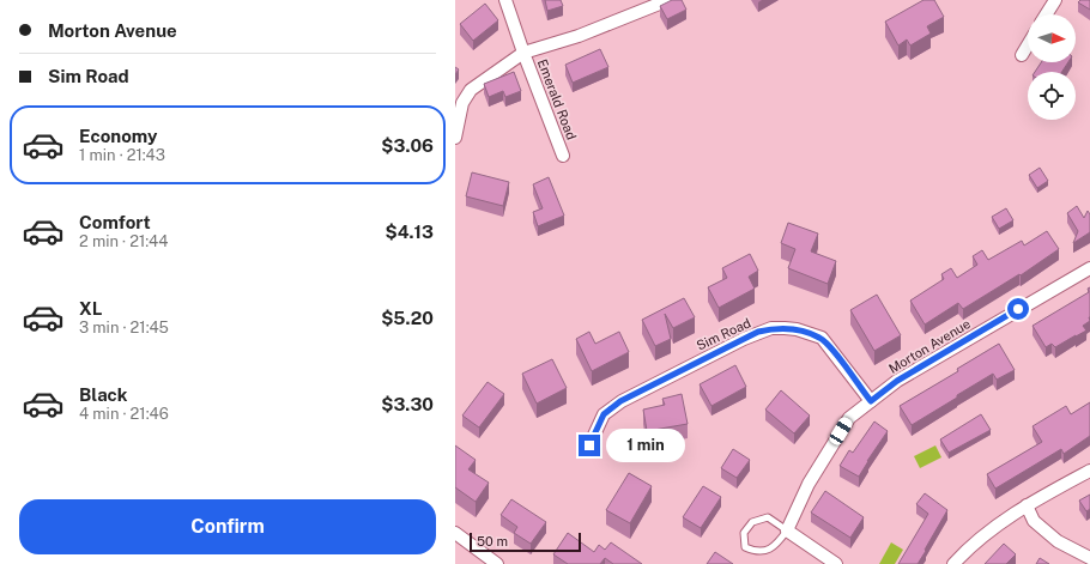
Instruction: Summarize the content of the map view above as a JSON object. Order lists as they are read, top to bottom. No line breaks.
{"streets":{"street":["Emerald Road","Sim Road","Morton Avenue"]},"crossings":[["Sim Road","Morton Avenue"]],"scale_bar":"50 m","north":"right","page":{"banner":["Morton Avenue","Sim Road"],"list":[{"name":"Economy","note":"1 min · 21:43","value":"$3.06"},{"name":"Comfort","note":"2 min · 21:44","value":"$4.13"},{"name":"XL","note":"3 min · 21:45","value":"$5.20"},{"name":"Black","note":"4 min · 21:46","value":"$3.30"}],"bubble":"1 min","buttons":"Confirm","scale":"50 m"}}
